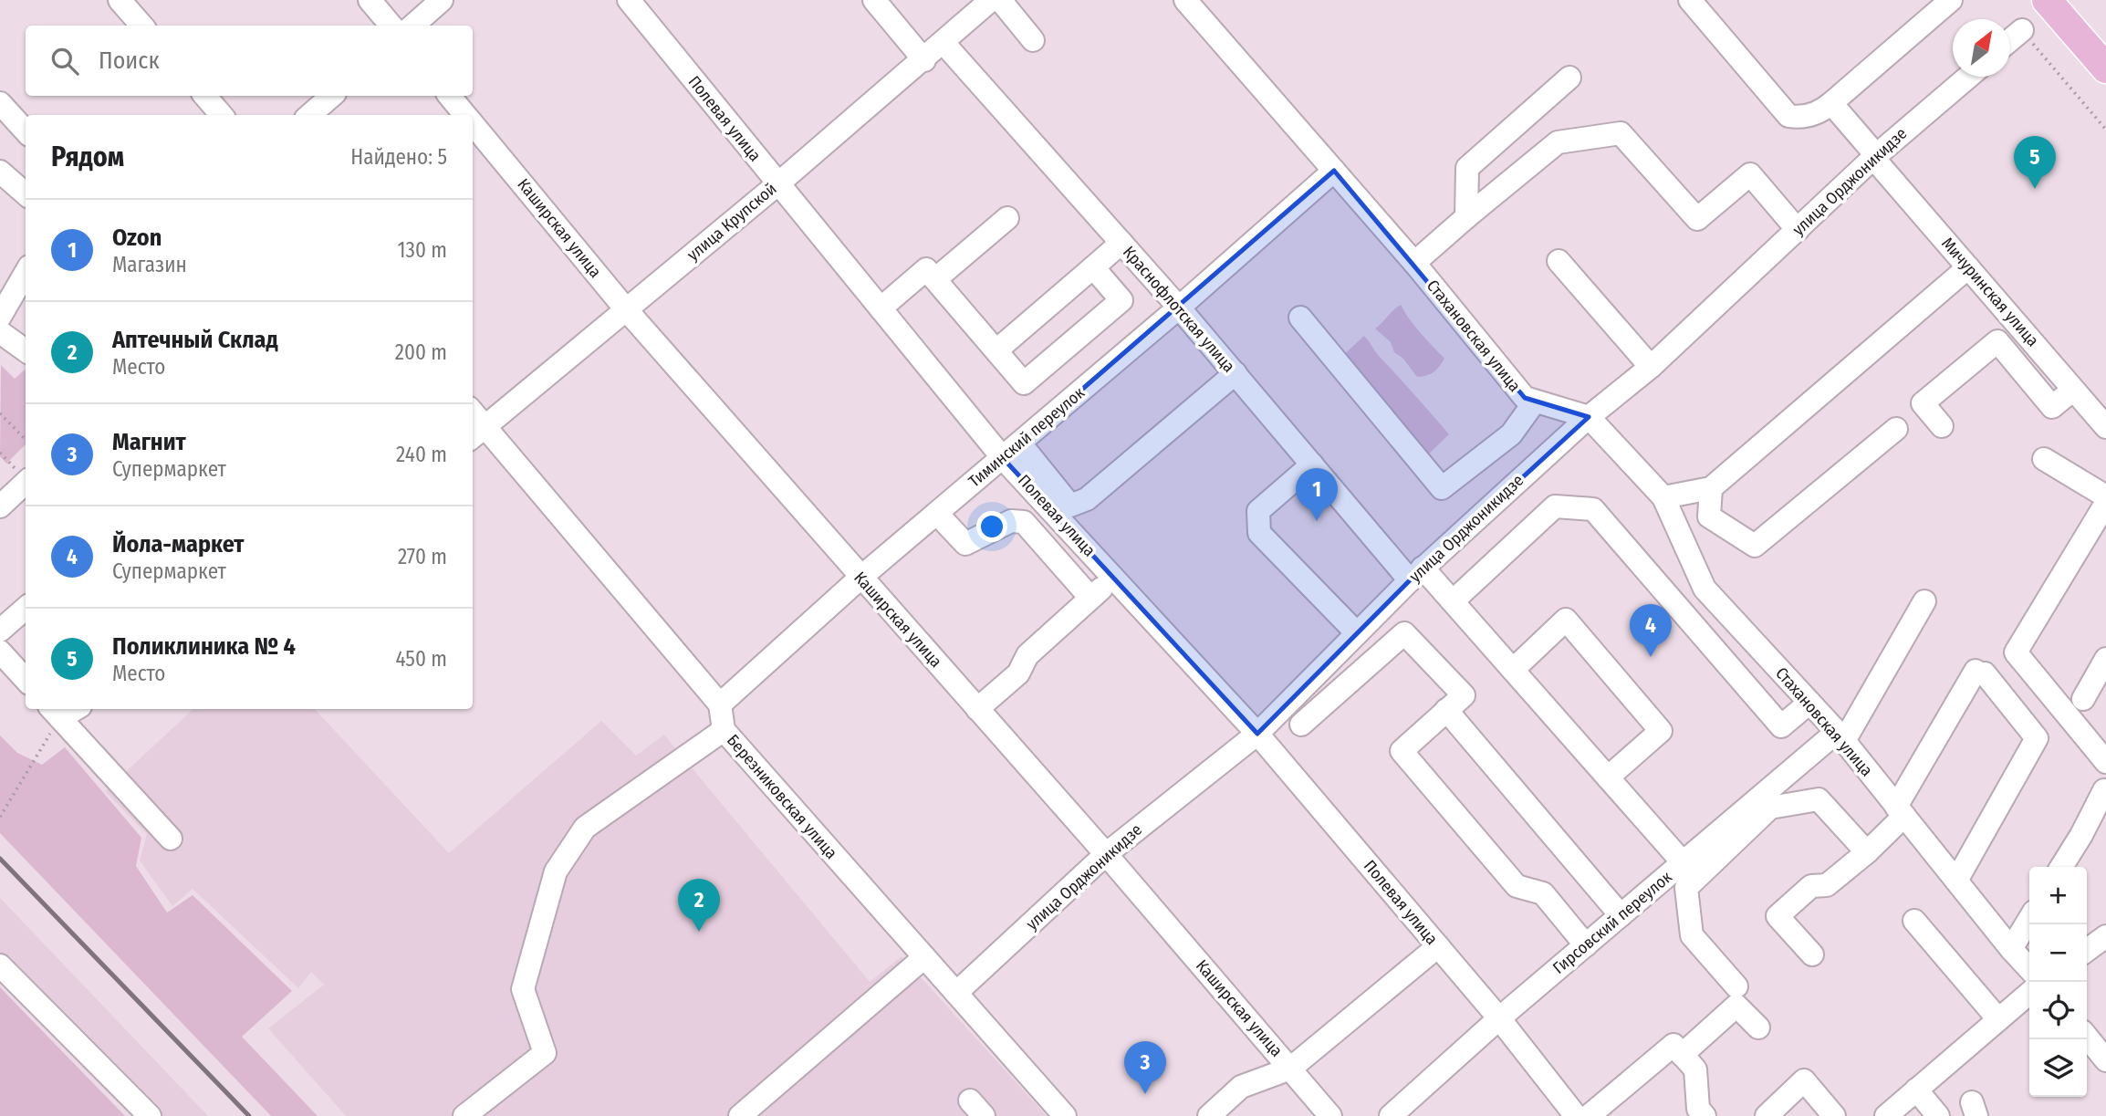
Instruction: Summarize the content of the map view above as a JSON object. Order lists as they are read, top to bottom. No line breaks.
{"streets":{"street":["Полевая улица","улица Орджоникидзе","улица Крупской","Каширская улица","Мичуринская улица","Краснофлотская улица","Стахановская улица","Тиминский переулок","Березниковская улица","Гирсовский переулок"]},"crossings":[["Полевая улица","улица Орджоникидзе"],["Полевая улица","улица Крупской"],["Полевая улица","Тиминский переулок"],["Полевая улица","Гирсовский переулок"],["улица Орджоникидзе","Каширская улица"],["улица Орджоникидзе","Мичуринская улица"],["улица Орджоникидзе","Краснофлотская улица"],["улица Орджоникидзе","Стахановская улица"],["улица Орджоникидзе","Березниковская улица"],["улица Крупской","Каширская улица"],["улица Крупской","Краснофлотская улица"],["Каширская улица","Тиминский переулок"],["Краснофлотская улица","Тиминский переулок"],["Краснофлотская улица","Гирсовский переулок"],["Стахановская улица","Тиминский переулок"],["Стахановская улица","Гирсовский переулок"],["Тиминский переулок","Березниковская улица"]],"north":"top right","page":{"search":"Поиск","heading":["Рядом","Найдено: 5"],"pins":["5","1","4","2","3"],"list":[{"mark":"1","name":"Ozon","note":"Магазин","value":"130 m"},{"mark":"2","name":"Аптечный Склад","note":"Место","value":"200 m"},{"mark":"3","name":"Магнит","note":"Супермаркет","value":"240 m"},{"mark":"4","name":"Йола-маркет","note":"Супермаркет","value":"270 m"},{"mark":"5","name":"Поликлиника № 4","note":"Место","value":"450 m"}],"map_buttons":["+","−"]}}
